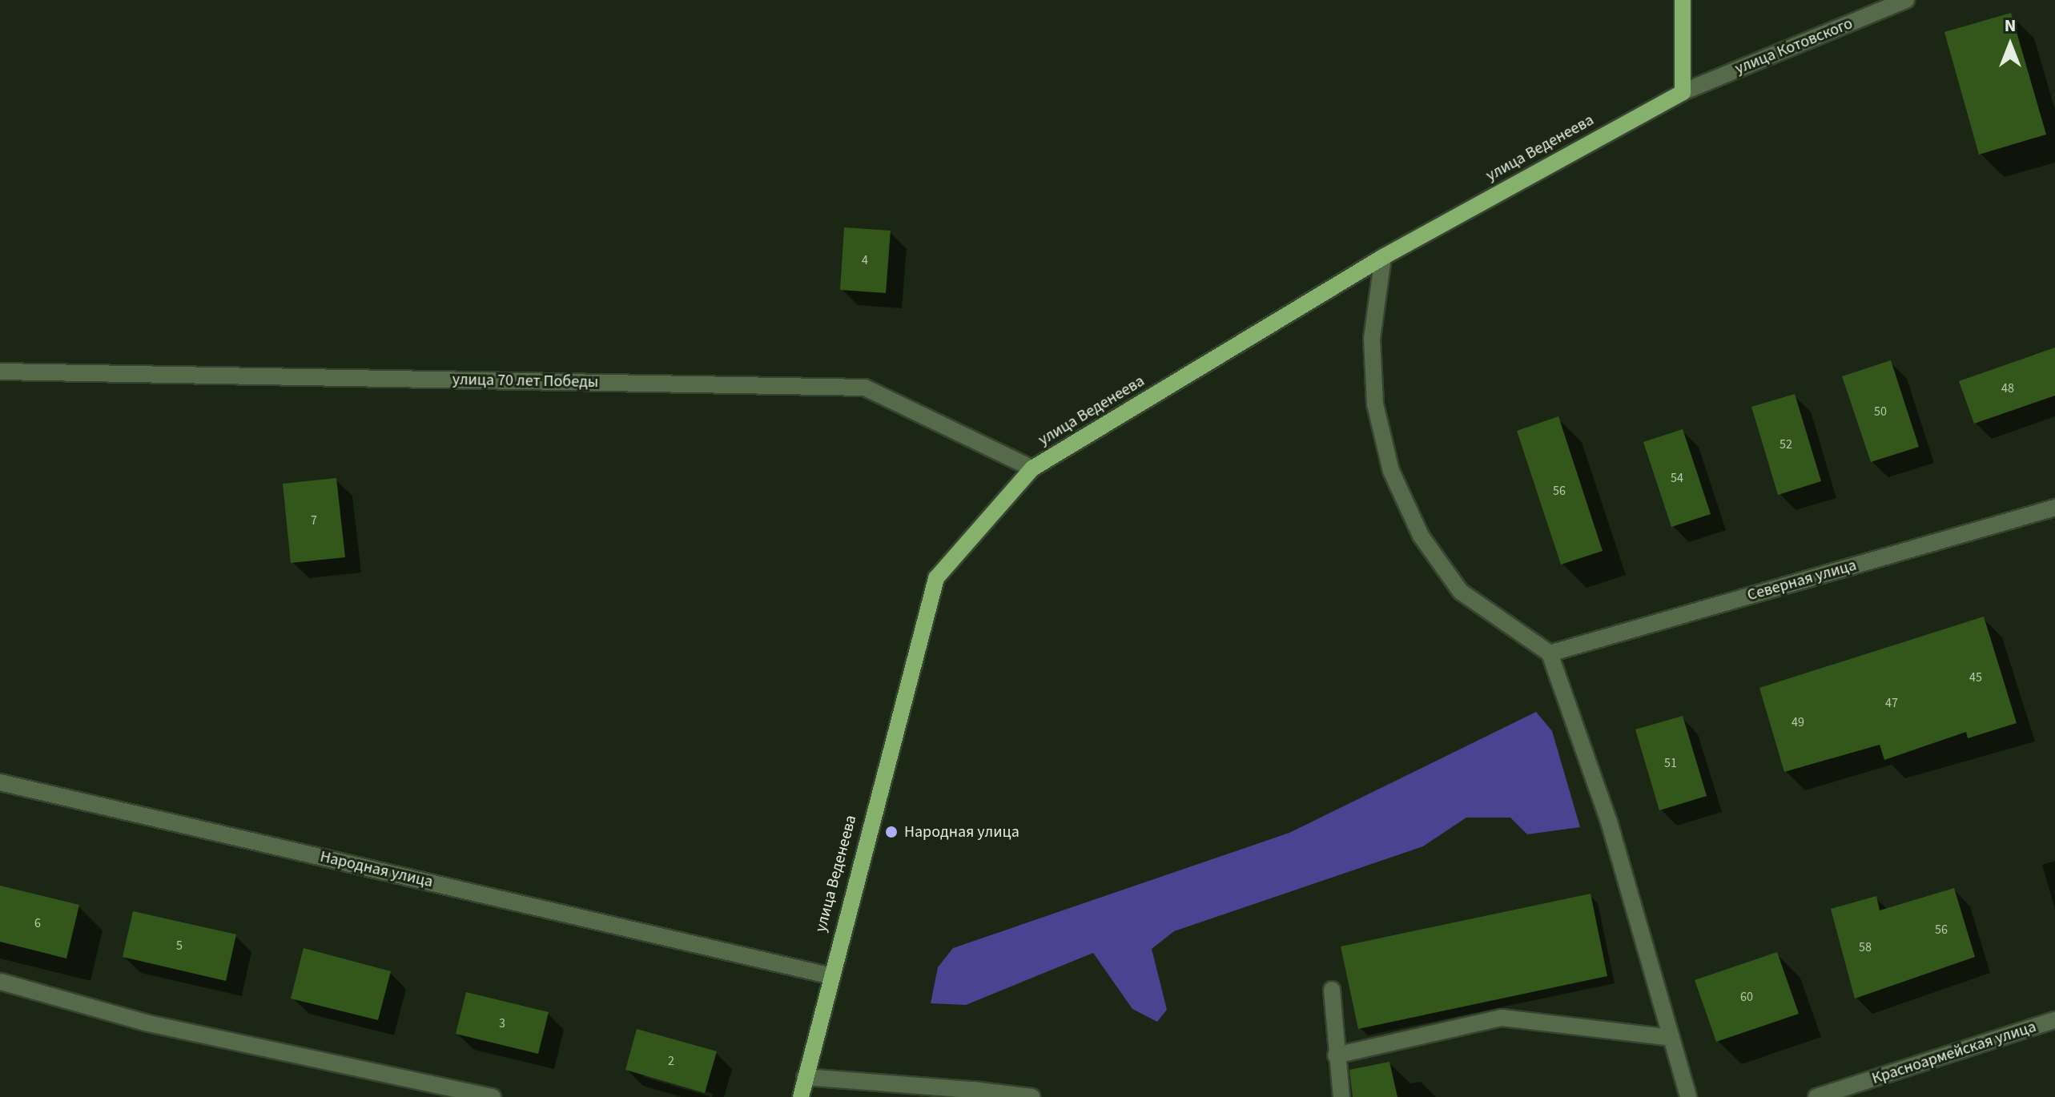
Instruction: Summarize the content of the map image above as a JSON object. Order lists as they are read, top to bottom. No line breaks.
{"streets":{"main road":["улица Веденеева"],"street":["улица Котовского","улица 70 лет Победы","Северная улица","Народная улица","Красноармейская улица"]},"crossings":[["улица Котовского","улица Веденеева"],["улица Веденеева","улица 70 лет Победы"],["улица Веденеева","Народная улица"]],"places":["Народная улица"],"house_numbers":["4","48","50","52","54","56","7","45","47","49","51","6","56","5","58","60","3","2"],"north":"top"}
